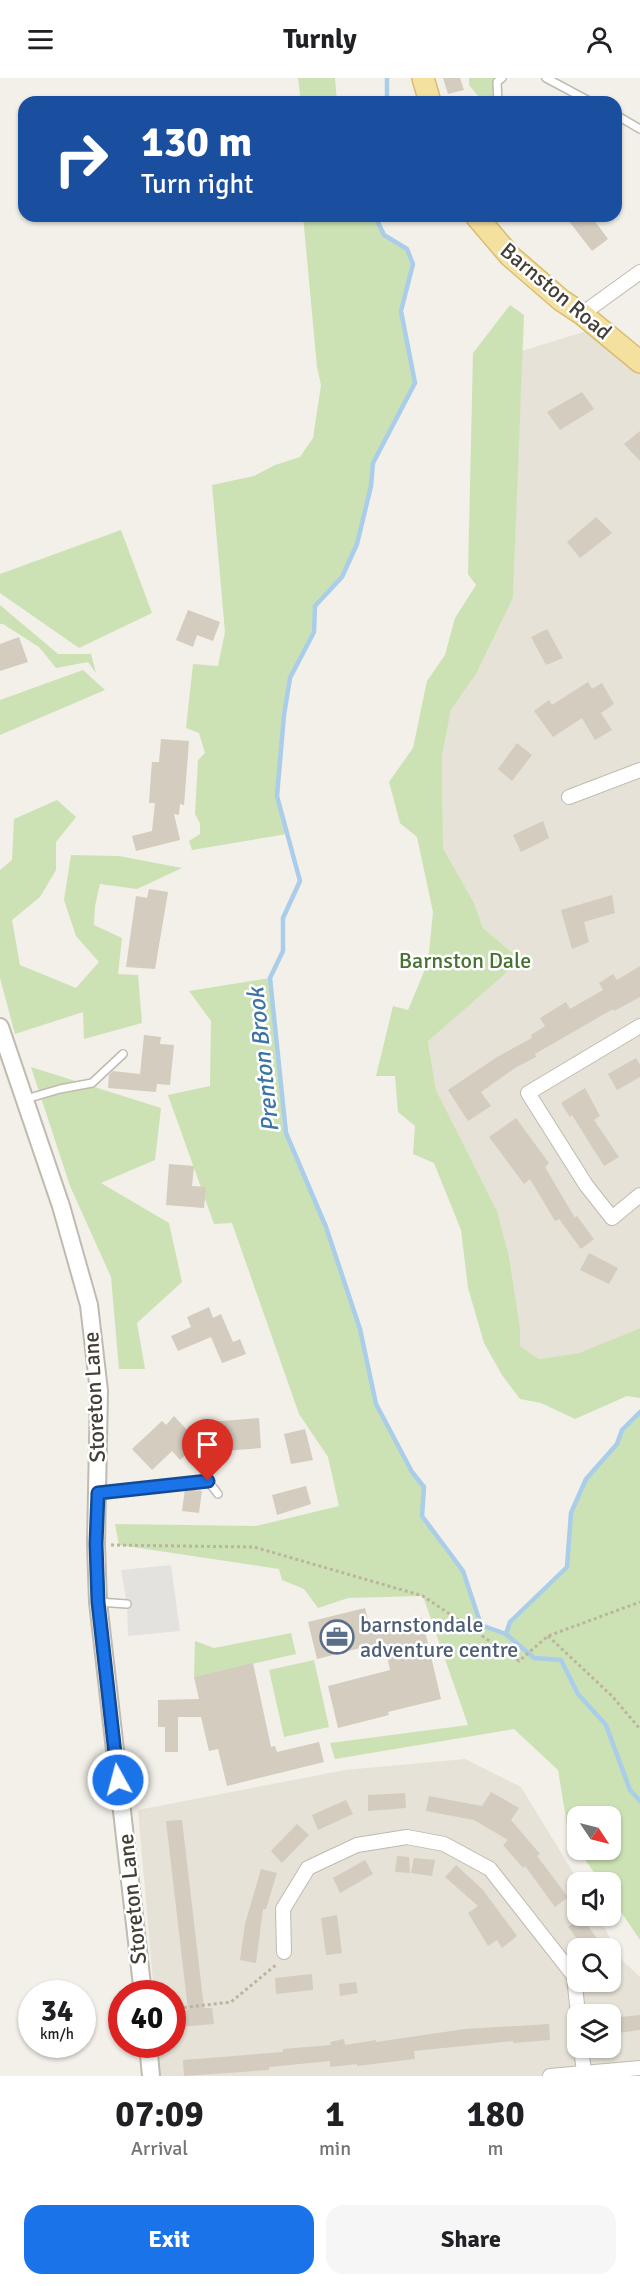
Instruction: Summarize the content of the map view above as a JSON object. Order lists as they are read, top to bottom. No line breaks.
{"streets":{"main road":["Barnston Road"],"street":["Storeton Lane"]},"water":["Prenton Brook"],"parks":["Barnston Dale"],"places":{"office":["barnstondale adventure centre"]},"north":"bottom right","page":{"header":"Turnly","turn":["130 m","Turn right"],"speed":"34 km/h","limit":"40","eta":["07:09","Arrival","1","min","180","m"],"buttons":["Exit","Share"]}}
